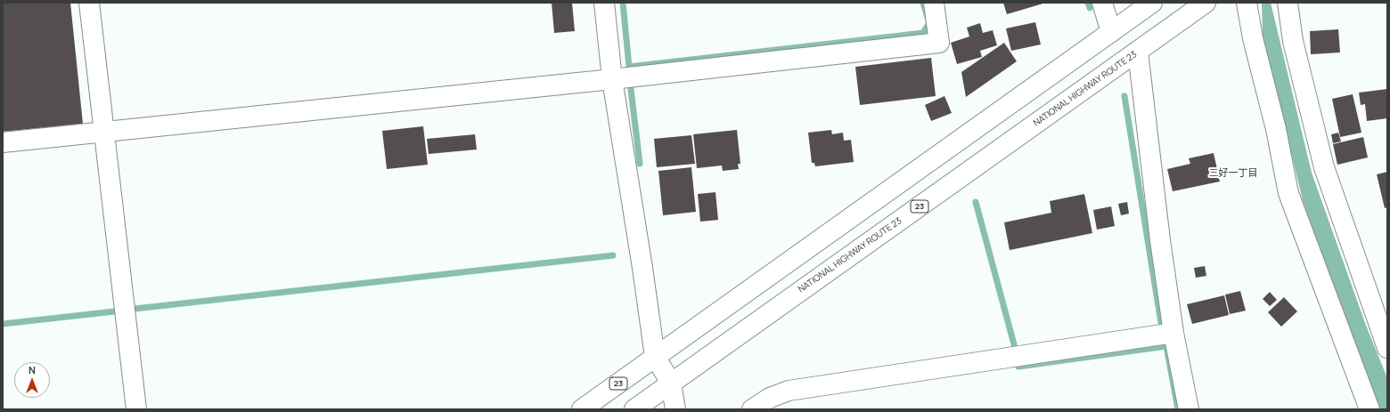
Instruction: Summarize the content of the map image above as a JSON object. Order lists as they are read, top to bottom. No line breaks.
{"streets":{"main road":["NATIONAL HIGHWAY ROUTE 23","23"]},"districts":["三好一丁目"],"north":"top"}
